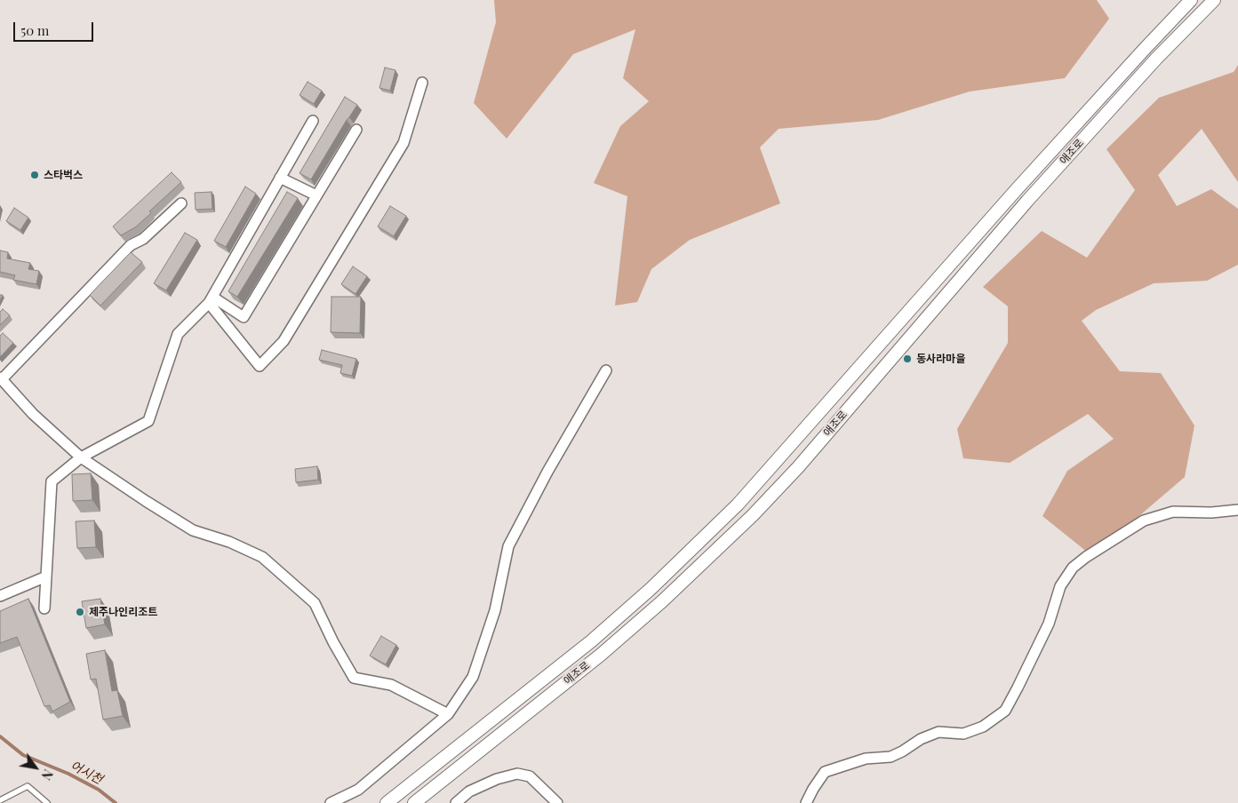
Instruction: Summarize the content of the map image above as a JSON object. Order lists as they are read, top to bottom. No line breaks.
{"streets":{"street":["애조로"]},"water":["어시천"],"places":["스타벅스","동사라마을","제주나인리조트"],"scale_bar":"50 m","north":"bottom right"}
